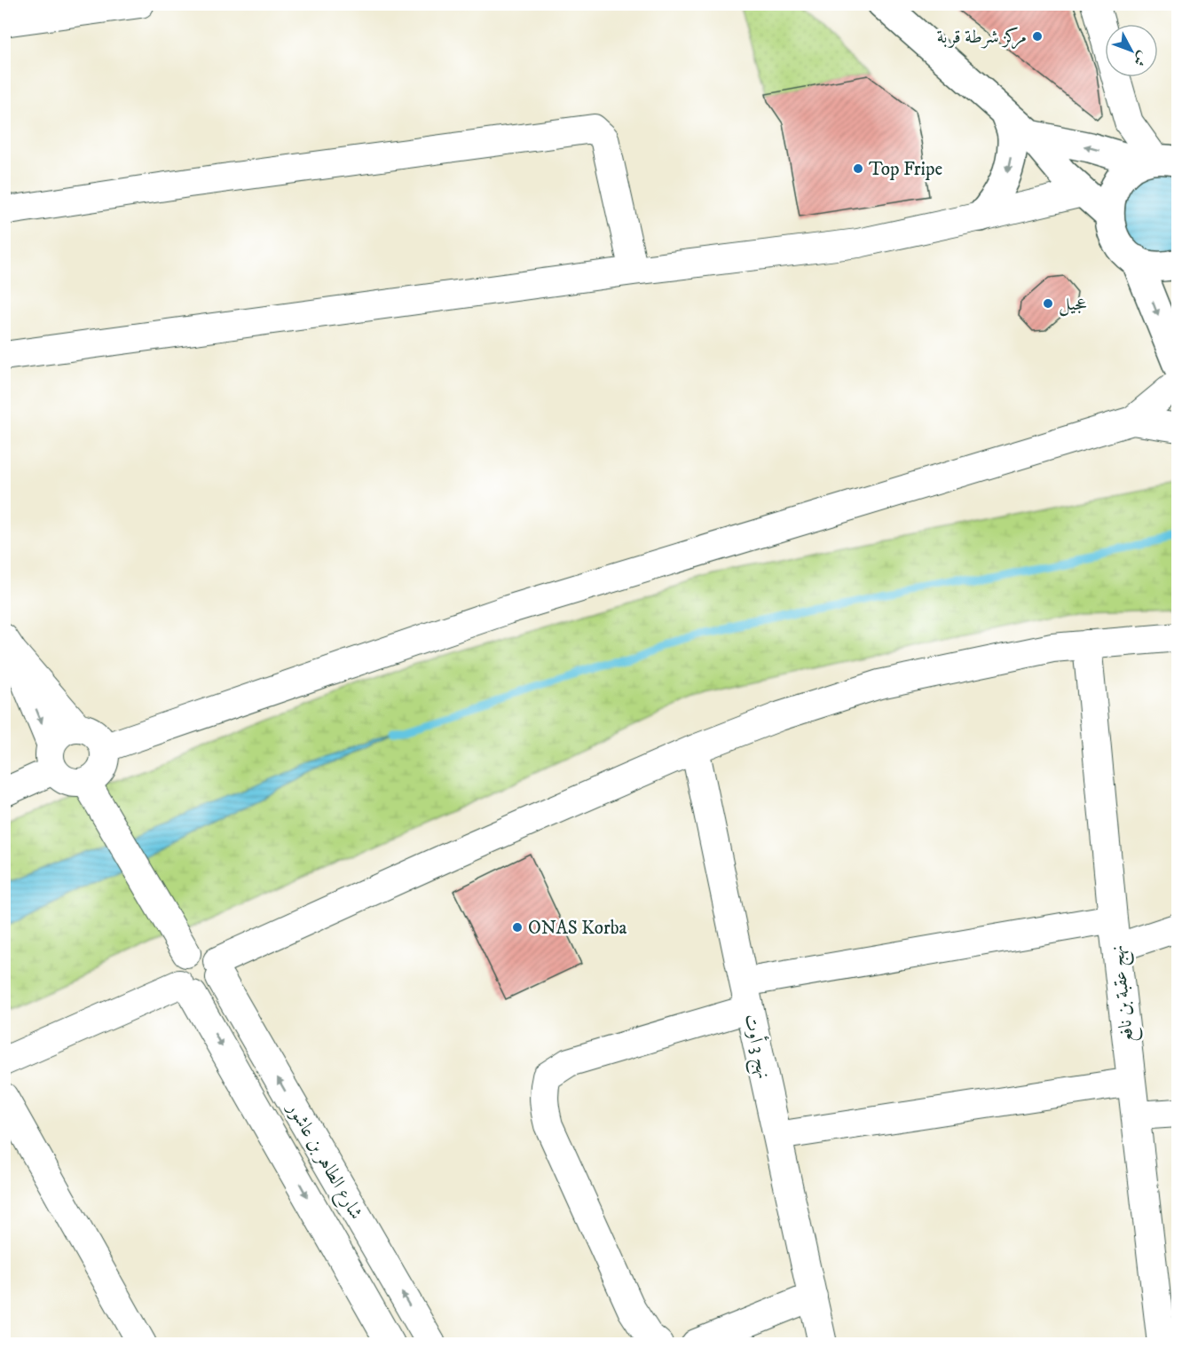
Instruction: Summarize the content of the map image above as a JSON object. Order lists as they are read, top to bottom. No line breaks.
{"streets":{"street":["نهج عقبة بن نافع","نهج 3 أوت","شارع الطاهر بن عاشور"]},"places":["مركز شرطة قربة","Top Fripe","عجيل","ONAS Korba"],"north":"bottom right"}
